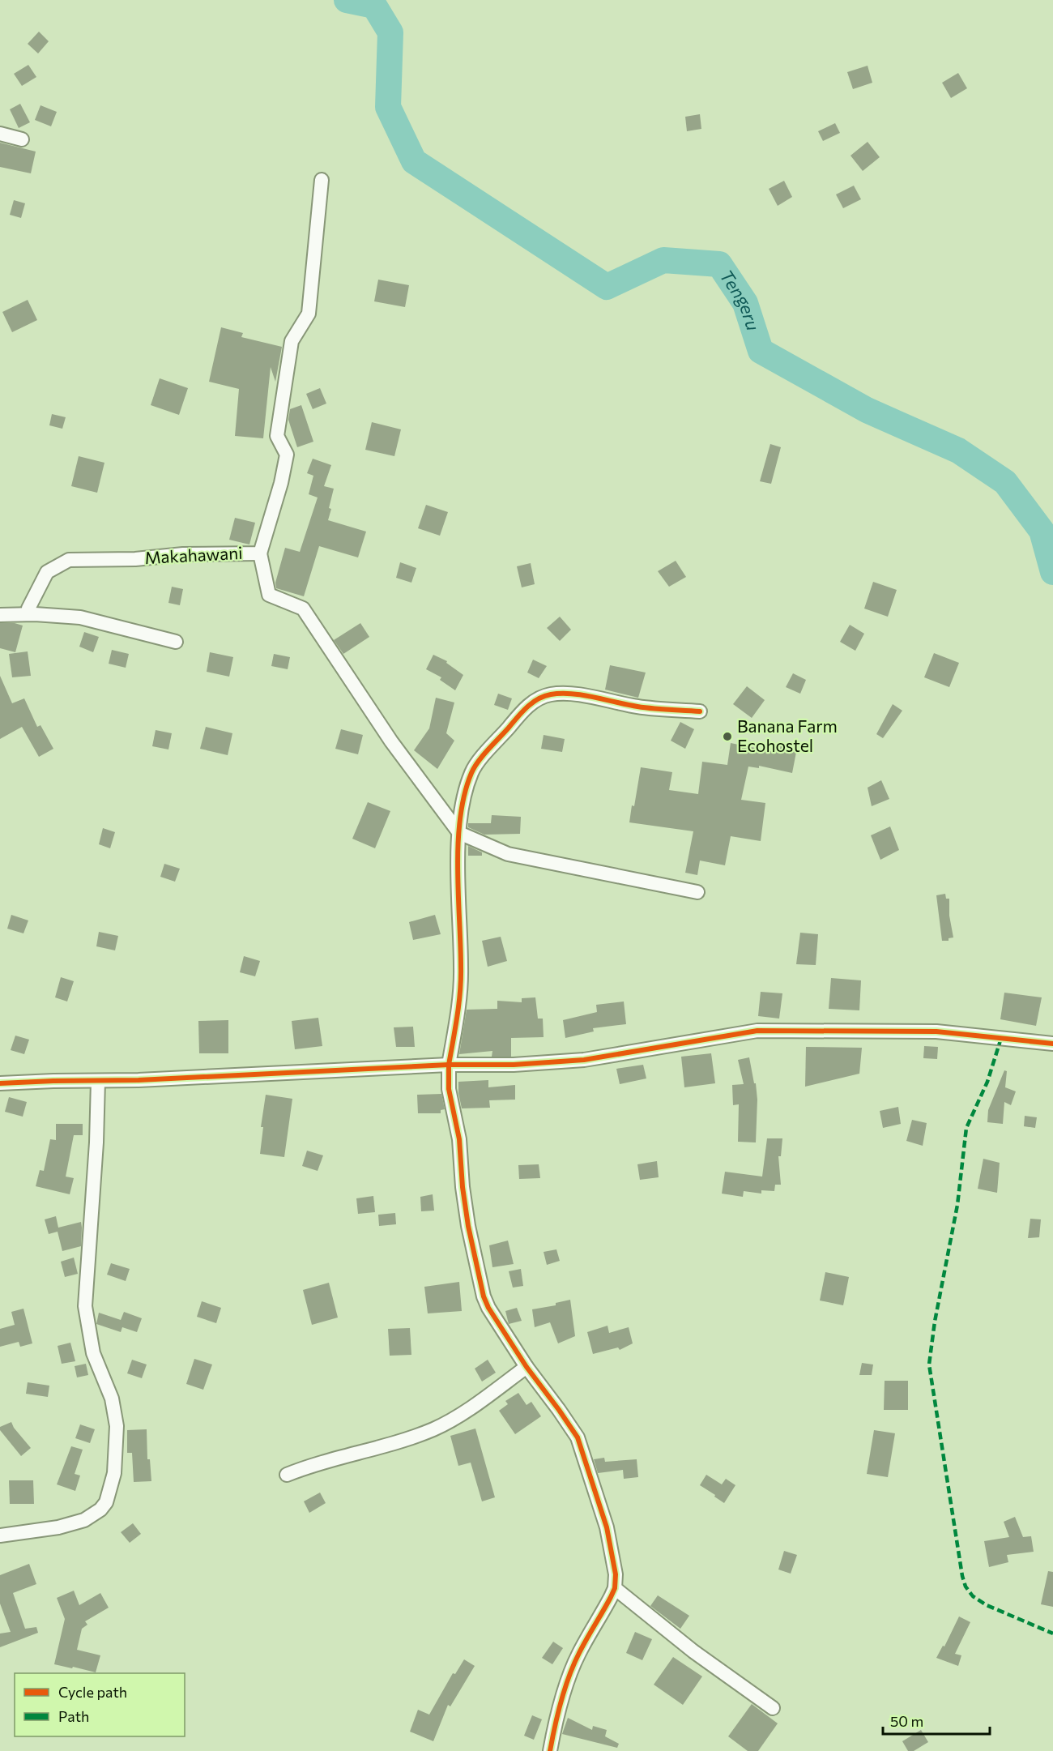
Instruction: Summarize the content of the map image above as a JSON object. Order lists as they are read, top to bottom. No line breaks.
{"streets":{"street":["Makahawani"]},"water":["Tengeru"],"places":["Banana Farm Ecohostel"],"legend":["Cycle path","Path"],"scale_bar":"50 m"}
